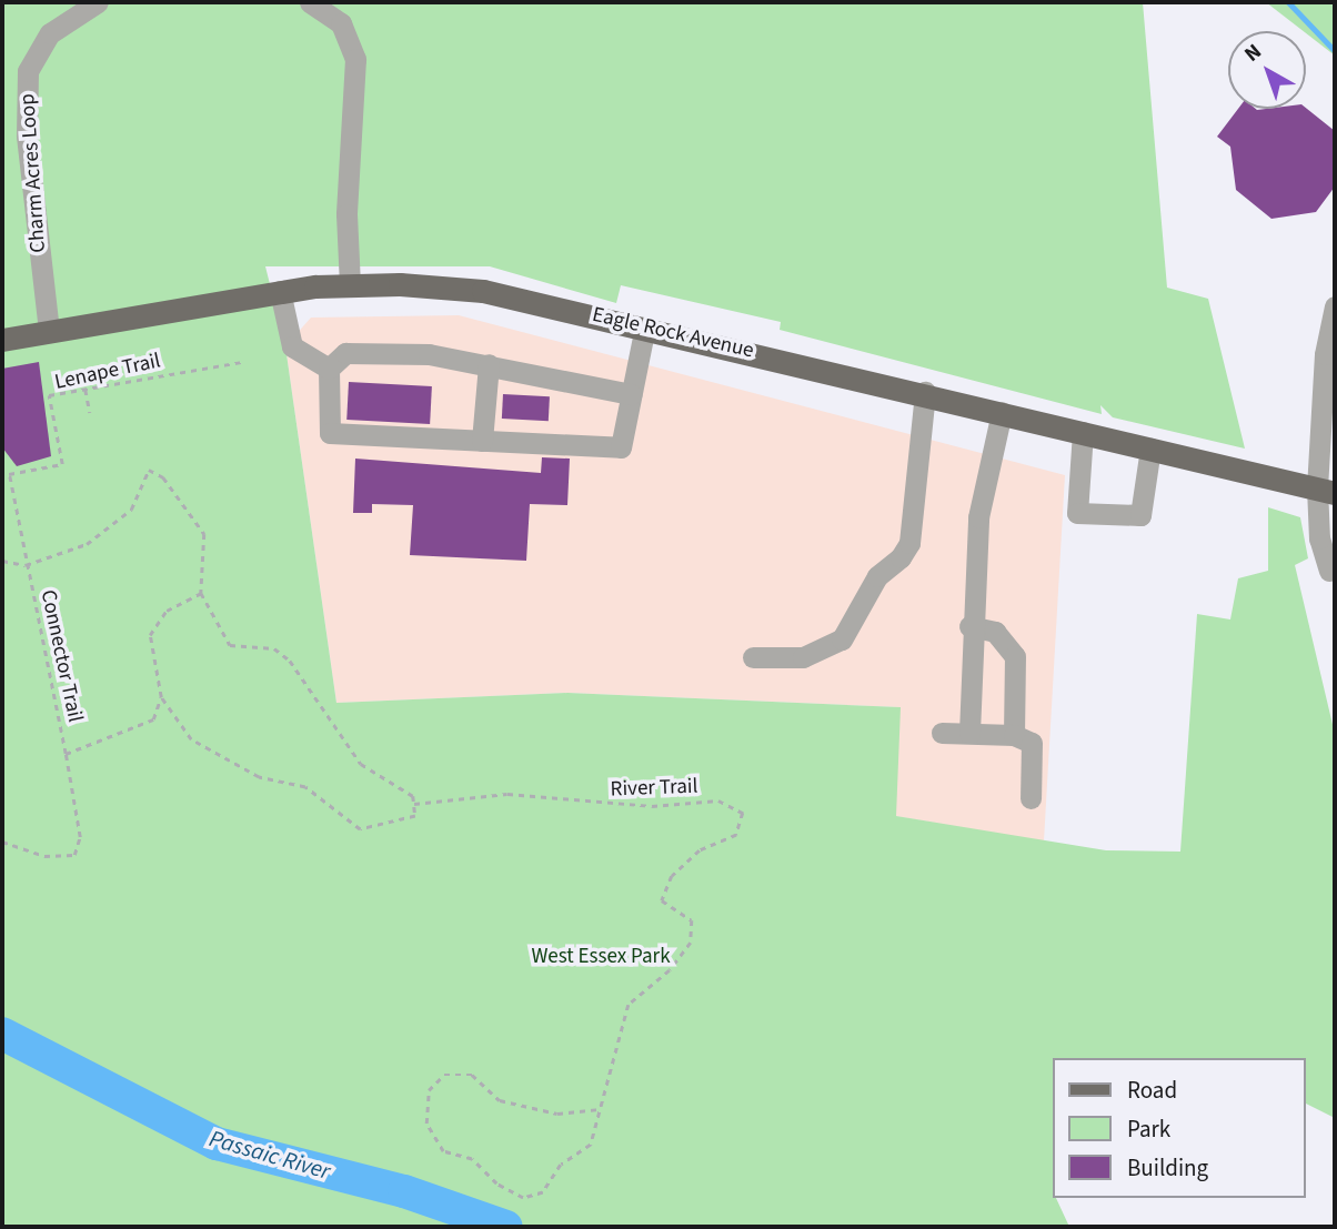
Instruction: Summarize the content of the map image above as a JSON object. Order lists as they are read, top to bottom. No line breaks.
{"streets":{"main road":["Eagle Rock Avenue"],"street":["Charm Acres Loop"],"path":["Lenape Trail","Connector Trail","River Trail"]},"crossings":[["Charm Acres Loop","Eagle Rock Avenue"],["Lenape Trail","Connector Trail"]],"water":["Passaic River"],"parks":["West Essex Park"],"legend":["Road","Park","Building"],"north":"top left"}
